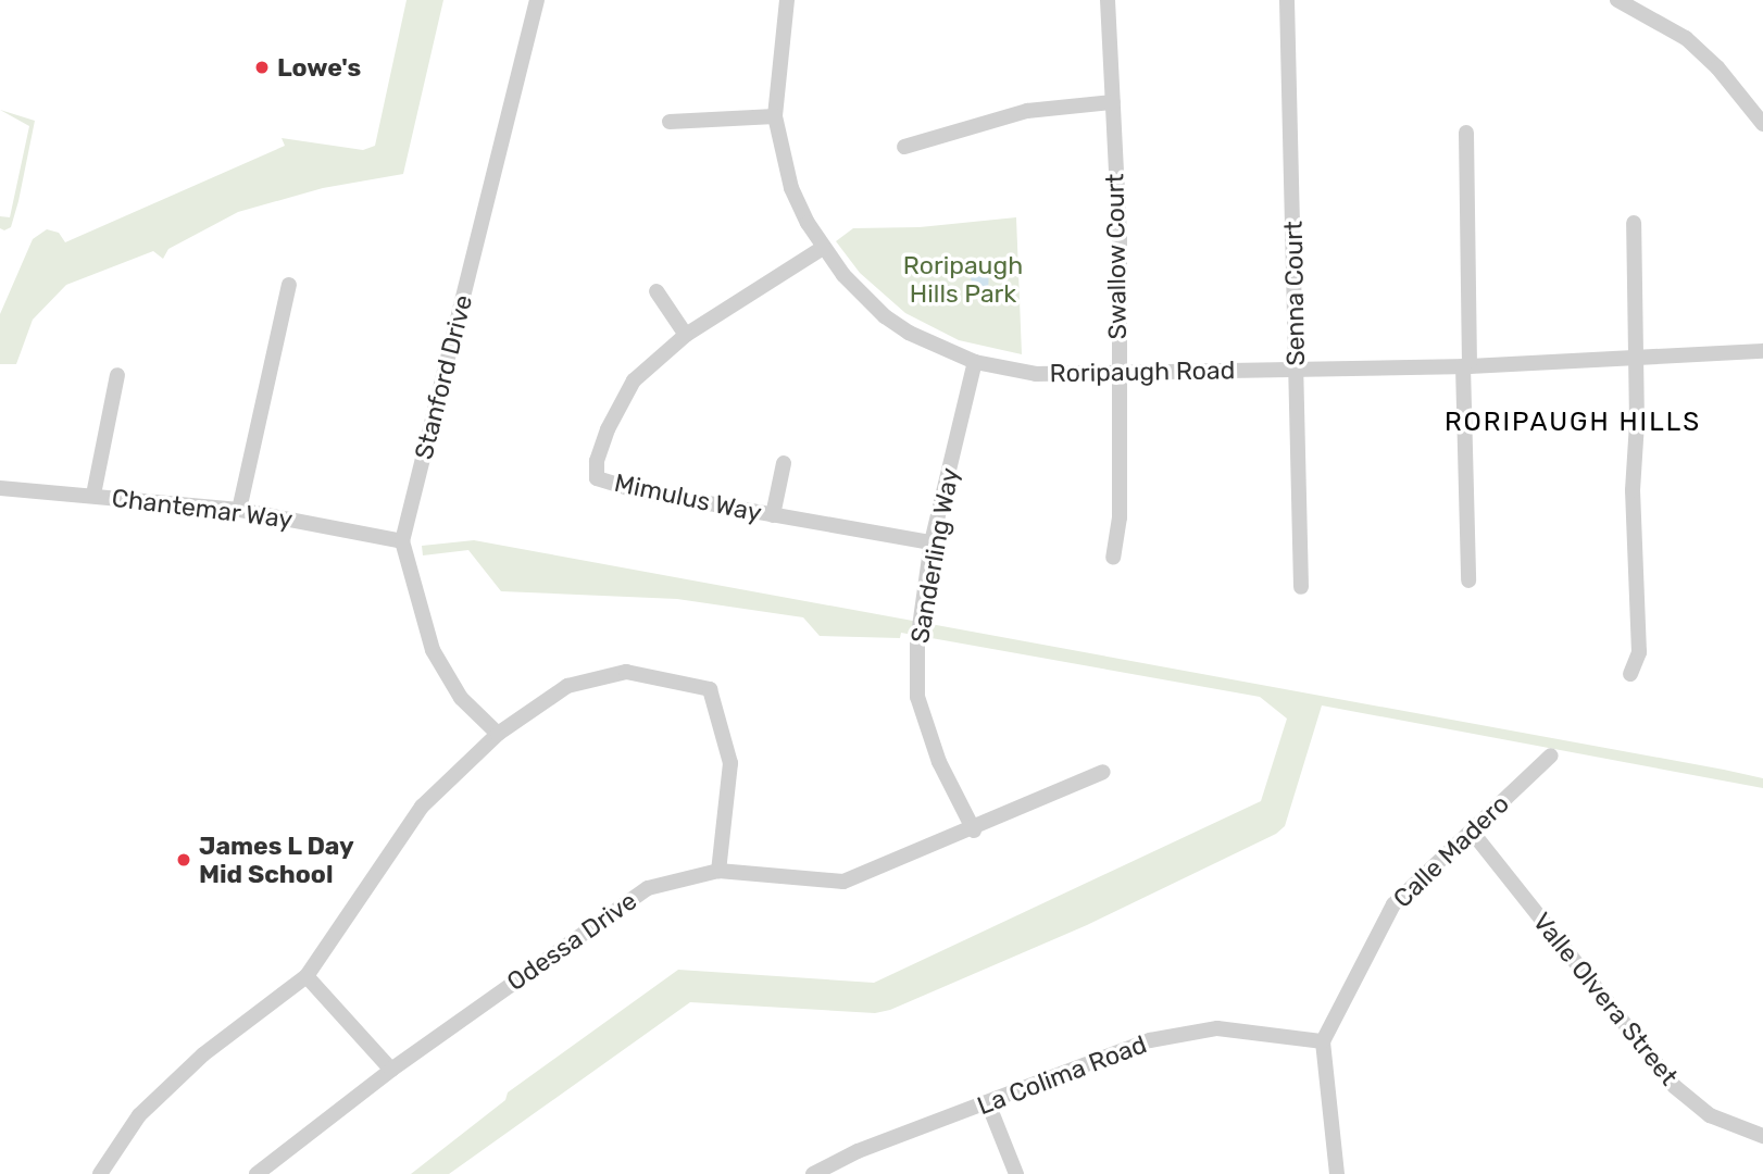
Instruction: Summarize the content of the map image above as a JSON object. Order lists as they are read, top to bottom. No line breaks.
{"streets":{"street":["Swallow Court","Senna Court","Roripaugh Road","Stanford Drive","Mimulus Way","Chantemar Way","Sanderling Way","Calle Madero","Odessa Drive","Valle Olvera Street","La Colima Road"]},"crossings":[["Swallow Court","Roripaugh Road"],["Senna Court","Roripaugh Road"],["Roripaugh Road","Mimulus Way"],["Roripaugh Road","Sanderling Way"],["Stanford Drive","Chantemar Way"],["Mimulus Way","Sanderling Way"],["Sanderling Way","Odessa Drive"],["Calle Madero","Valle Olvera Street"],["Calle Madero","La Colima Road"]],"districts":["RORIPAUGH HILLS"],"parks":["Roripaugh Hills Park"],"places":["Lowe's","James L Day Mid School"]}
